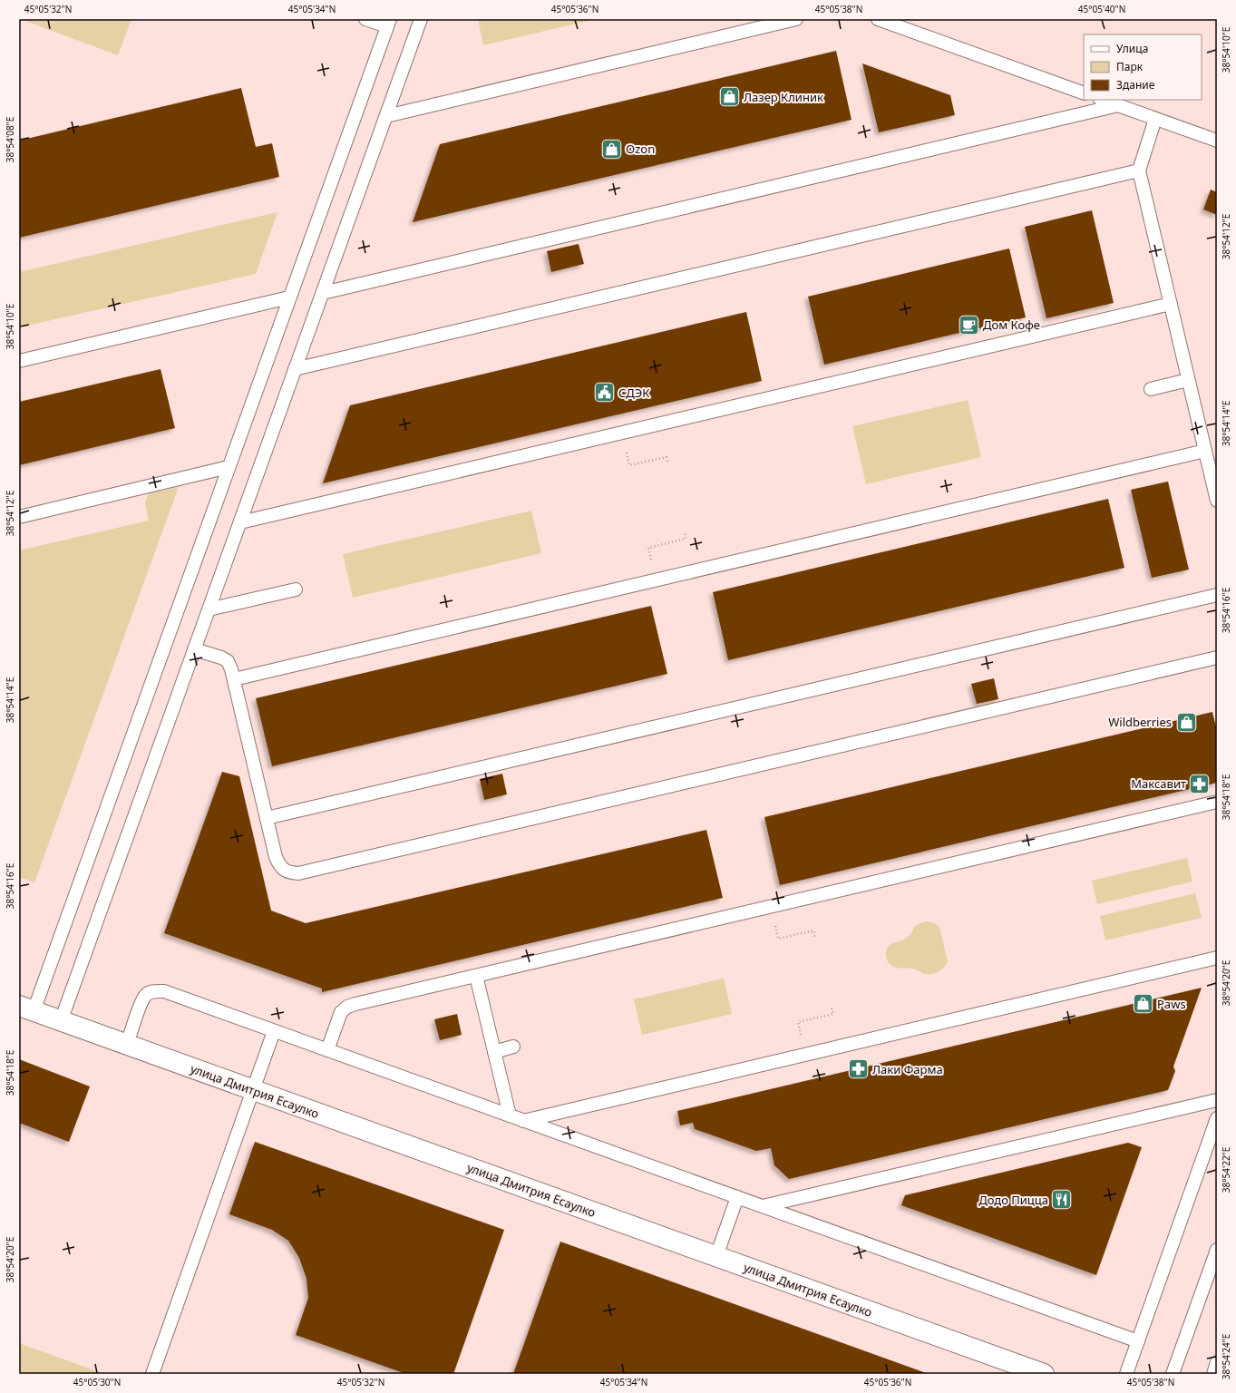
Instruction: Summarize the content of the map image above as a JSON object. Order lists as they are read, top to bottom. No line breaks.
{"streets":{"street":["улица Дмитрия Есаулко"]},"places":{"shop":["Лазер Клиник","Ozon","Wildberries","Paws"],"cafe":["Дом Кофе"],"public building":["СДЭК"],"pharmacy":["Максавит","Лаки Фарма"],"restaurant":["Додо Пицца"]},"legend":["Улица","Парк","Здание"],"coordinates":["45°05'32\"N","45°05'34\"N","45°05'36\"N","45°05'38\"N","45°05'40\"N","38°54'10\"E","38°54'08\"E","38°54'12\"E","38°54'14\"E","38°54'16\"E","38°54'18\"E","38°54'20\"E","38°54'22\"E","38°54'24\"E","45°05'30\"N"]}
